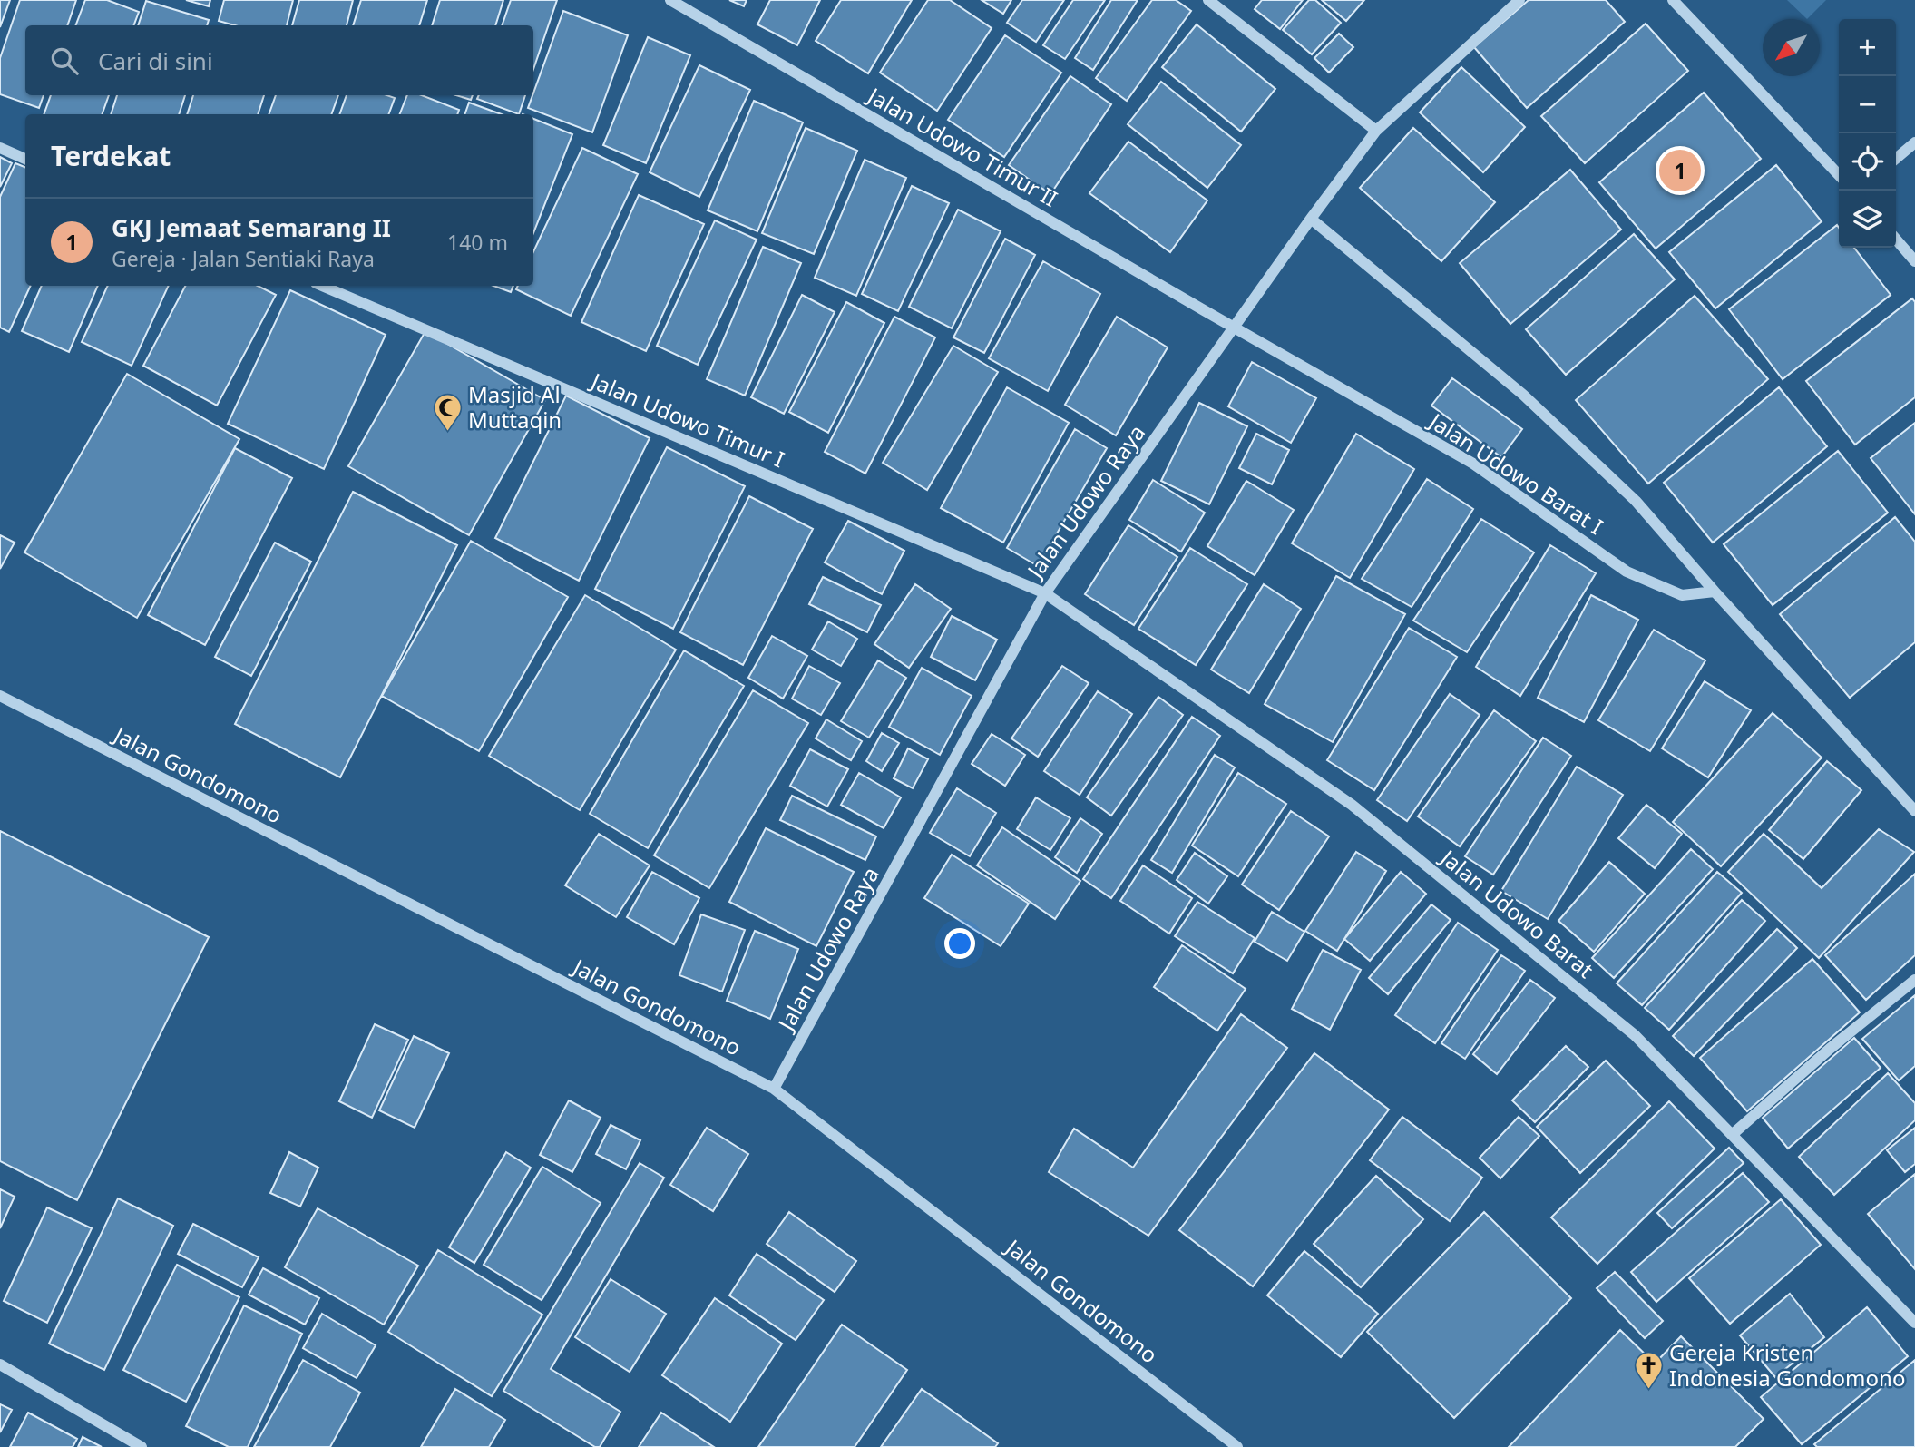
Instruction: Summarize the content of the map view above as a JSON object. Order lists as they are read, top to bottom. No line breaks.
{"streets":{"street":["Jalan Udowo Timur II","Jalan Udowo Timur I","Jalan Udowo Barat I","Jalan Udowo Raya","Jalan Gondomono","Jalan Udowo Barat"]},"crossings":[["Jalan Udowo Timur II","Jalan Udowo Barat I"],["Jalan Udowo Timur II","Jalan Udowo Raya"],["Jalan Udowo Timur I","Jalan Udowo Raya"],["Jalan Udowo Timur I","Jalan Udowo Barat"],["Jalan Udowo Barat I","Jalan Udowo Raya"],["Jalan Udowo Raya","Jalan Gondomono"],["Jalan Udowo Raya","Jalan Udowo Barat"]],"places":{"mosque":["Masjid Al Muttaqin"],"church":["Gereja Kristen Indonesia Gondomono"]},"north":"bottom left","page":{"map_buttons":["+","−"],"search":"Cari di sini","heading":"Terdekat","pins":"1","list":[{"mark":"1","name":"GKJ Jemaat Semarang II","note":"Gereja · Jalan Sentiaki Raya","value":"140 m"}]}}
